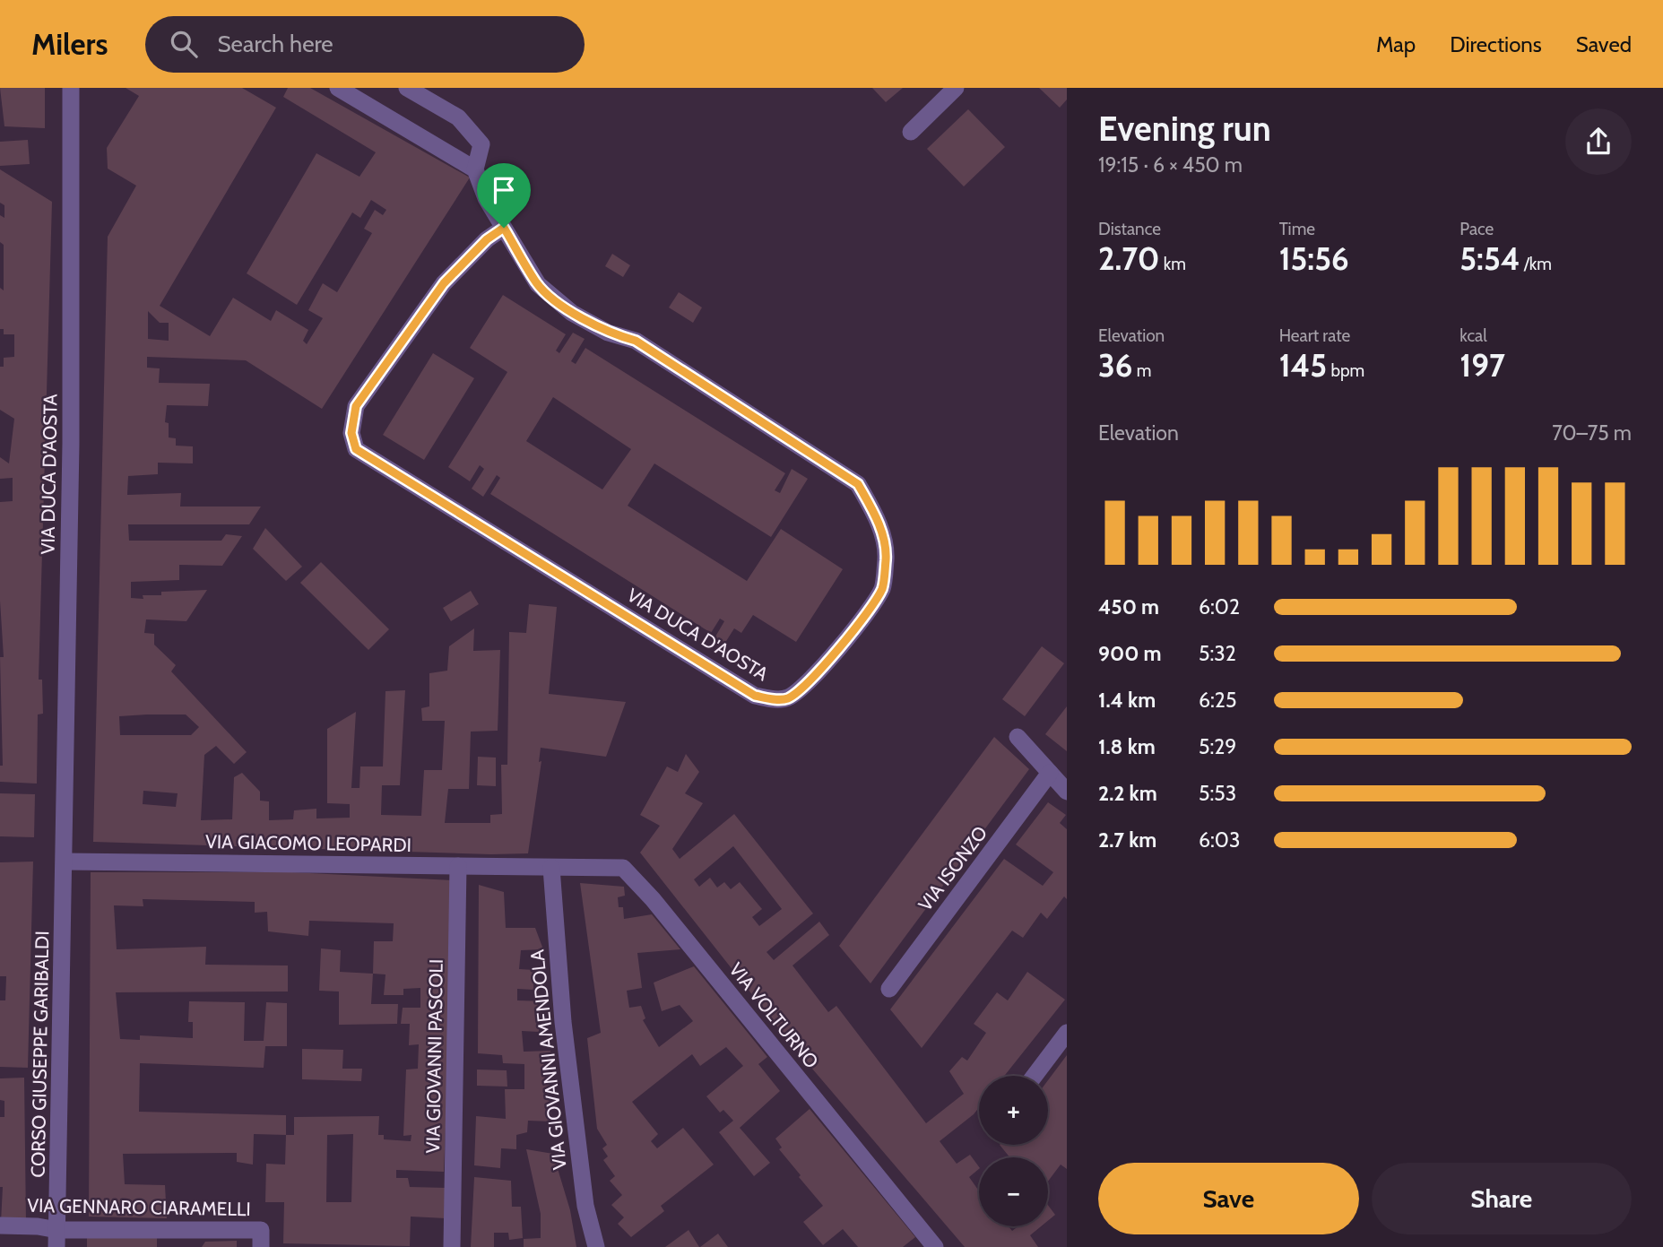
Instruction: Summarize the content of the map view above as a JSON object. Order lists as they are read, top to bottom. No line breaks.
{"streets":{"street":["VIA DUCA D'AOSTA","VIA GIACOMO LEOPARDI","VIA ISONZO","VIA VOLTURNO","CORSO GIUSEPPE GARIBALDI","VIA GIOVANNI PASCOLI","VIA GIOVANNI AMENDOLA","VIA GENNARO CIARAMELLI"]},"crossings":[["VIA DUCA D'AOSTA","VIA GIACOMO LEOPARDI"],["VIA DUCA D'AOSTA","CORSO GIUSEPPE GARIBALDI"],["VIA GIACOMO LEOPARDI","VIA VOLTURNO"],["VIA GIACOMO LEOPARDI","CORSO GIUSEPPE GARIBALDI"],["VIA GIACOMO LEOPARDI","VIA GIOVANNI PASCOLI"],["VIA GIACOMO LEOPARDI","VIA GIOVANNI AMENDOLA"],["VIA VOLTURNO","VIA GIOVANNI AMENDOLA"],["CORSO GIUSEPPE GARIBALDI","VIA GENNARO CIARAMELLI"]],"page":{"header":"Milers","search":"Search here","nav":["Map","Directions","Saved"],"heading":["Evening run","19:15 · 6 × 450 m"],"stats":[["Distance","2.70 km"],["Time","15:56"],["Pace","5:54 /km"],["Elevation","36 m"],["Heart rate","145 bpm"],["kcal","197"]],"chart":["Elevation","70–75 m"],"list":[{"name":"450 m","note":"6:02"},{"name":"900 m","note":"5:32"},{"name":"1.4 km","note":"6:25"},{"name":"1.8 km","note":"5:29"},{"name":"2.2 km","note":"5:53"},{"name":"2.7 km","note":"6:03"}],"map_buttons":["+","−"],"buttons":["Save","Share"]}}
